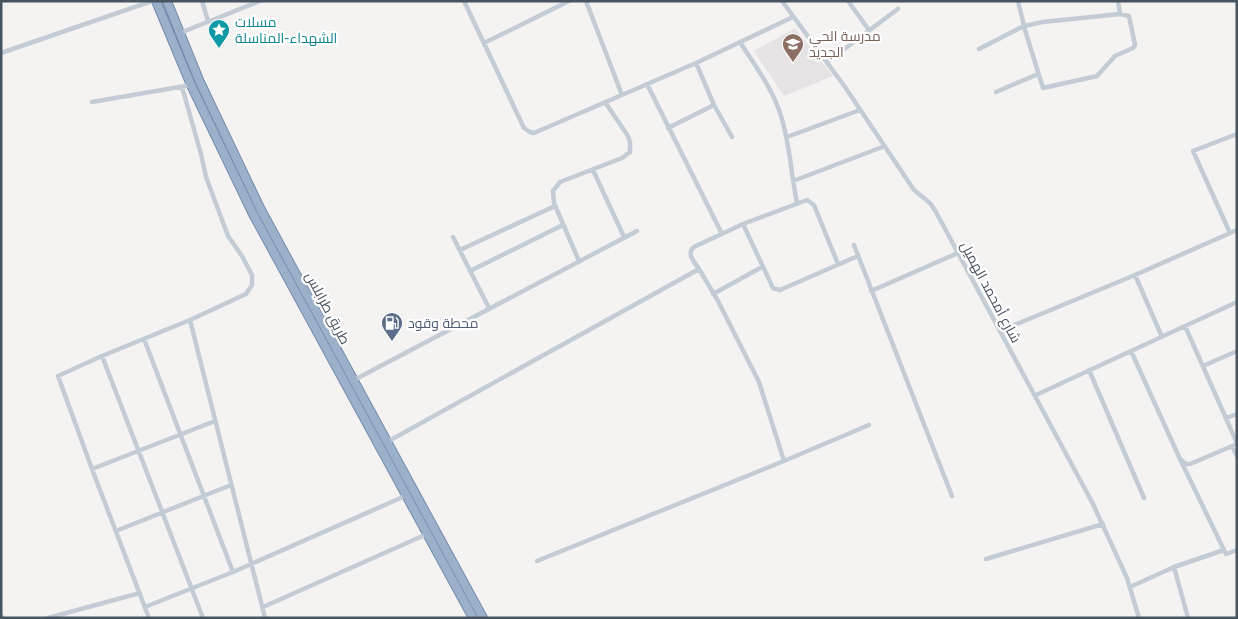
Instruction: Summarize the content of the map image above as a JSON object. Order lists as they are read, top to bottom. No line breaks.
{"streets":{"highway":["طريق طرابلس"],"street":["شارع أمحمد الهميل"]},"places":{"place":["مسلات الشهداء-المناسلة"],"school or university":["مدرسة الحي الجديد"],"fuel station":["محطة وقود"]}}
